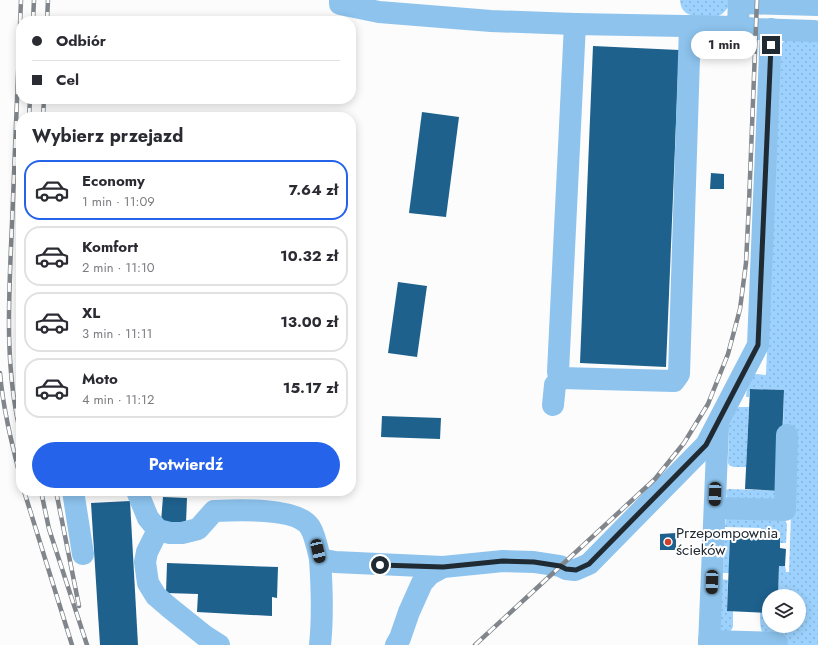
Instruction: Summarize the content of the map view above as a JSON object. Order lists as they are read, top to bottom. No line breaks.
{"places":["Przepompownia ścieków"],"page":{"banner":["Odbiór","Cel"],"bubble":"1 min","heading":"Wybierz przejazd","list":[{"name":"Economy","note":"1 min · 11:09","value":"7.64 zł"},{"name":"Komfort","note":"2 min · 11:10","value":"10.32 zł"},{"name":"XL","note":"3 min · 11:11","value":"13.00 zł"},{"name":"Moto","note":"4 min · 11:12","value":"15.17 zł"}],"buttons":"Potwierdź"}}
